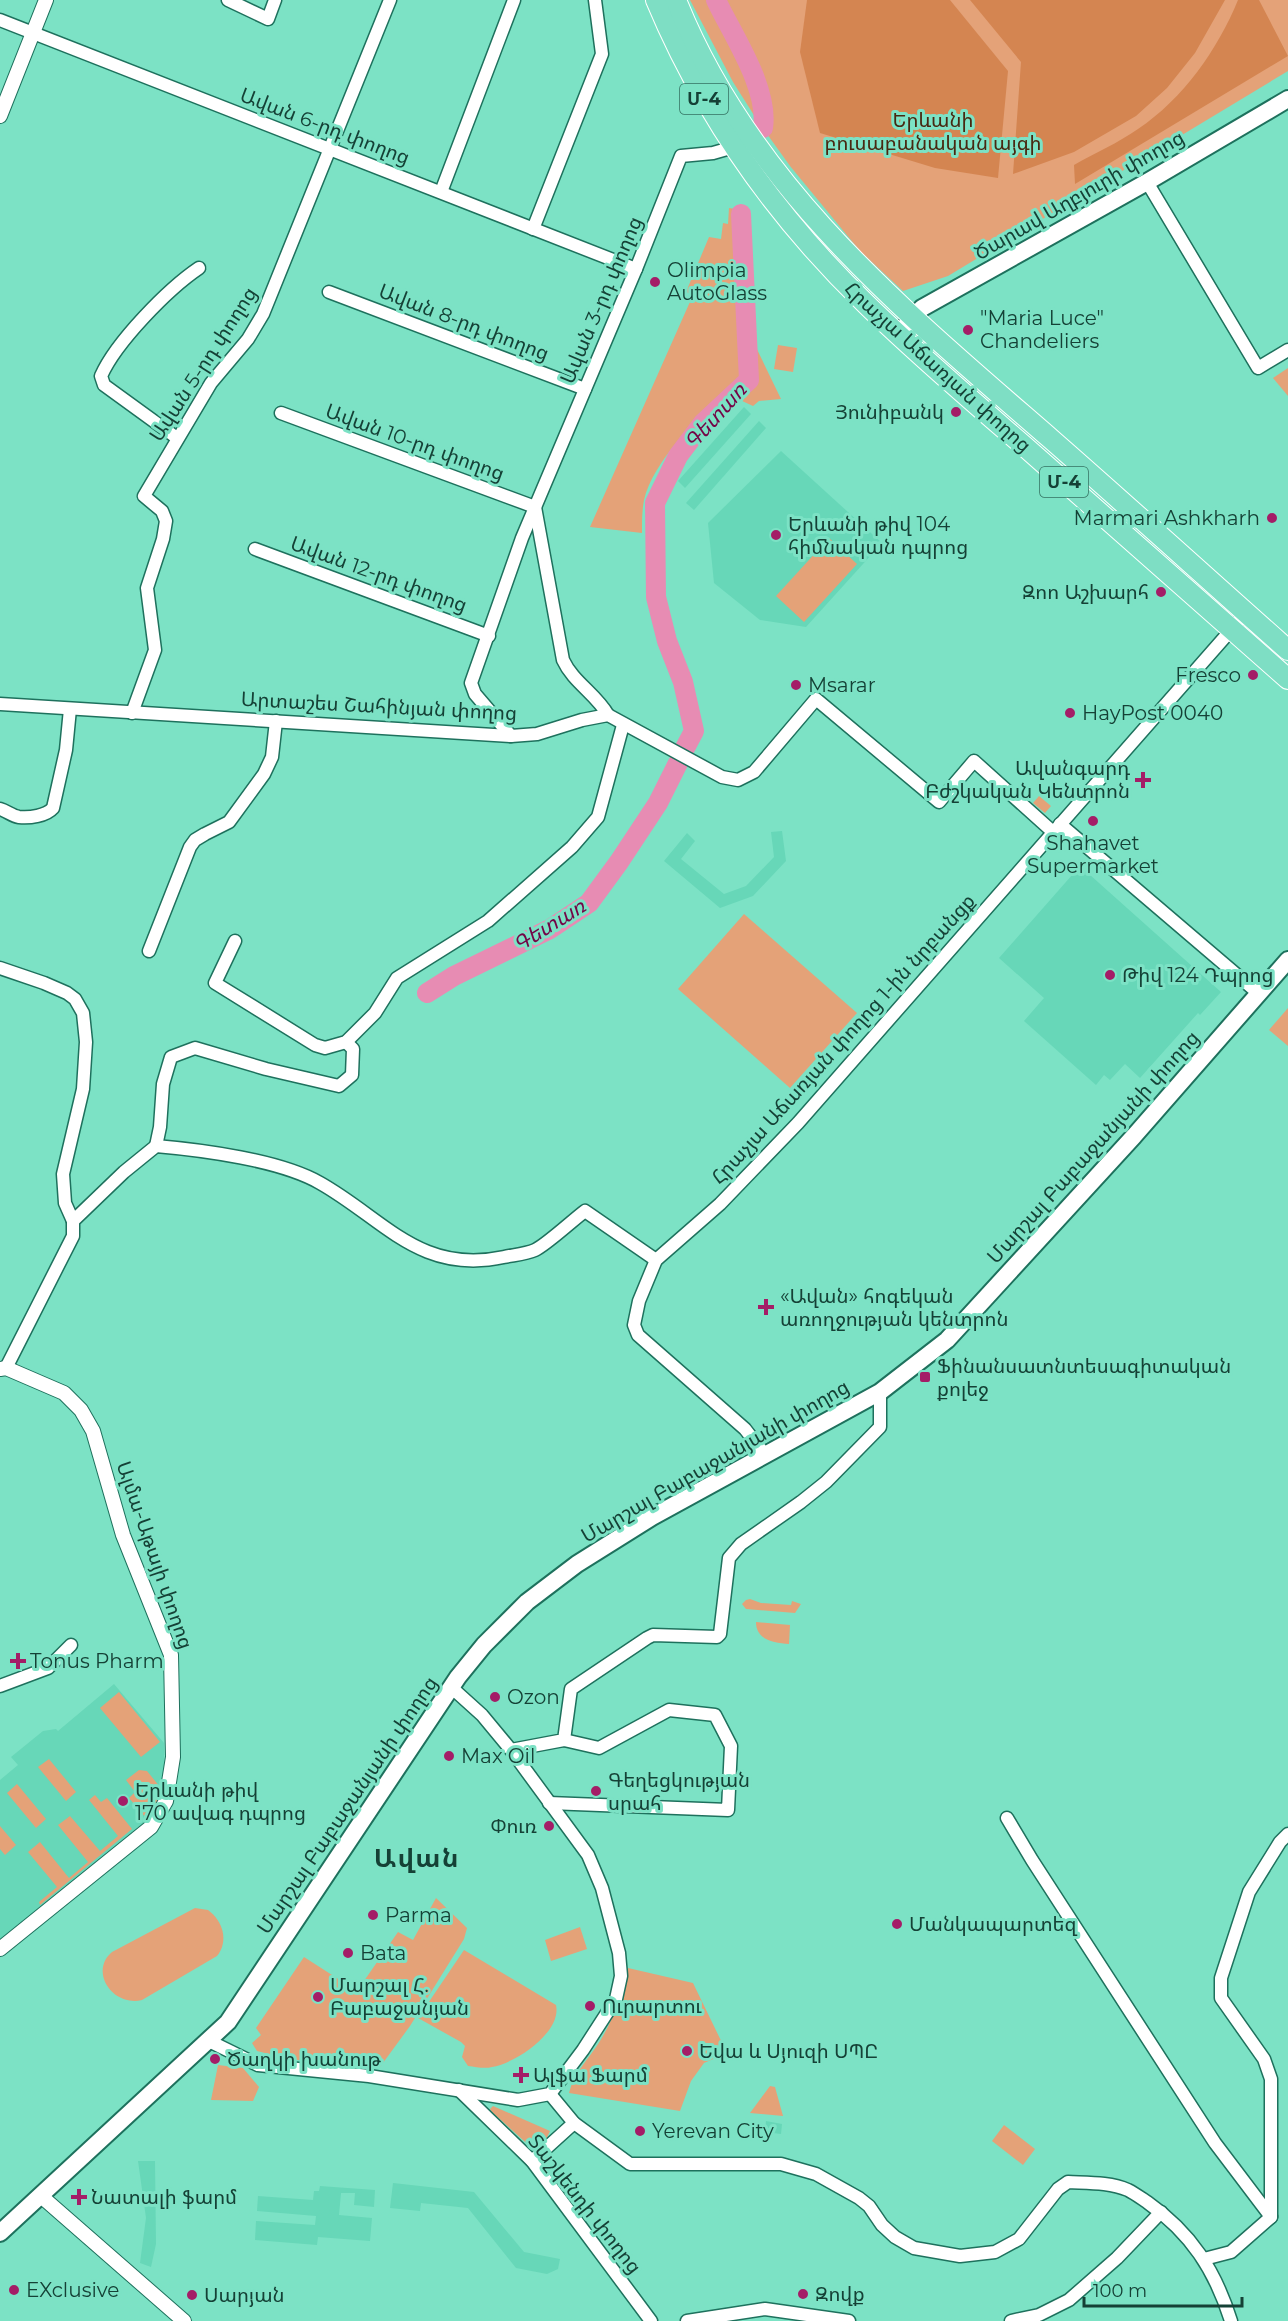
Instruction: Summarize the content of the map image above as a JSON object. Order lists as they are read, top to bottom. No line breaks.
{"streets":{"highway":["Մ-4","Հրաչյա Աճառյան փողոց"],"main road":["Ծարավ Աղբյուրի փողոց","Մարշալ Բաբաջանյանի փողոց"],"street":["Ավան 6-րդ փողոց","Ավան 3-րդ փողոց","Ավան 8-րդ փողոց","Ավան 5-րդ փողոց","Ավան 10-րդ փողոց","Ավան 12-րդ փողոց","Արտաշես Շահինյան փողոց","Հրաչյա Աճառյան փողոց 1-ին նրբանցք","Ալմա-Աթայի փողոց","Տաշկենդի փողոց"]},"crossings":[["Ավան 6-րդ փողոց","Ավան 3-րդ փողոց"],["Ավան 6-րդ փողոց","Ավան 5-րդ փողոց"],["Ծարավ Աղբյուրի փողոց","Հրաչյա Աճառյան փողոց"],["Ավան 3-րդ փողոց","Ավան 8-րդ փողոց"],["Ավան 3-րդ փողոց","Հրաչյա Աճառյան փողոց"],["Ավան 3-րդ փողոց","Ավան 10-րդ փողոց"],["Ավան 3-րդ փողոց","Ավան 12-րդ փողոց"],["Ավան 3-րդ փողոց","Արտաշես Շահինյան փողոց"],["Ավան 5-րդ փողոց","Արտաշես Շահինյան փողոց"],["Հրաչյա Աճառյան փողոց","Հրաչյա Աճառյան փողոց 1-ին նրբանցք"]],"districts":["Ավան"],"water":["Գետառ"],"parks":["Երևանի բուսաբանական այգի"],"places":{"other":["Olimpia AutoGlass","\"Maria Luce\" Chandeliers","Յունիբանկ","Marmari Ashkharh","Երևանի թիվ 104 հիմնական դպրոց","Զոո Աշխարհ","Fresco","Msarar","HayPost 0040","Shahavet Supermarket","Թիվ 124 Դպրոց","Ozon","Max Oil","Գեղեցկության սրահ","Երևանի թիվ 170 ավագ դպրոց","Փուռ","Parma","Մանկապարտեզ","Bata","Մարշալ Հ. Բաբաջանյան","Ուրարտու","Եվա և Սյուզի ՍՊԸ","Ծաղկի խանութ","Yerevan City","EXclusive","Զովք","Սարյան"],"health":["Ավանգարդ Բժշկական Կենտրոն","«Ավան» հոգեկան առողջության կենտրոն","Tonus Pharm","Ալֆա Ֆարմ","Նատալի ֆարմ"],"transit":["Ֆինանսատնտեսագիտական քոլեջ"]},"scale_bar":"100 m"}
